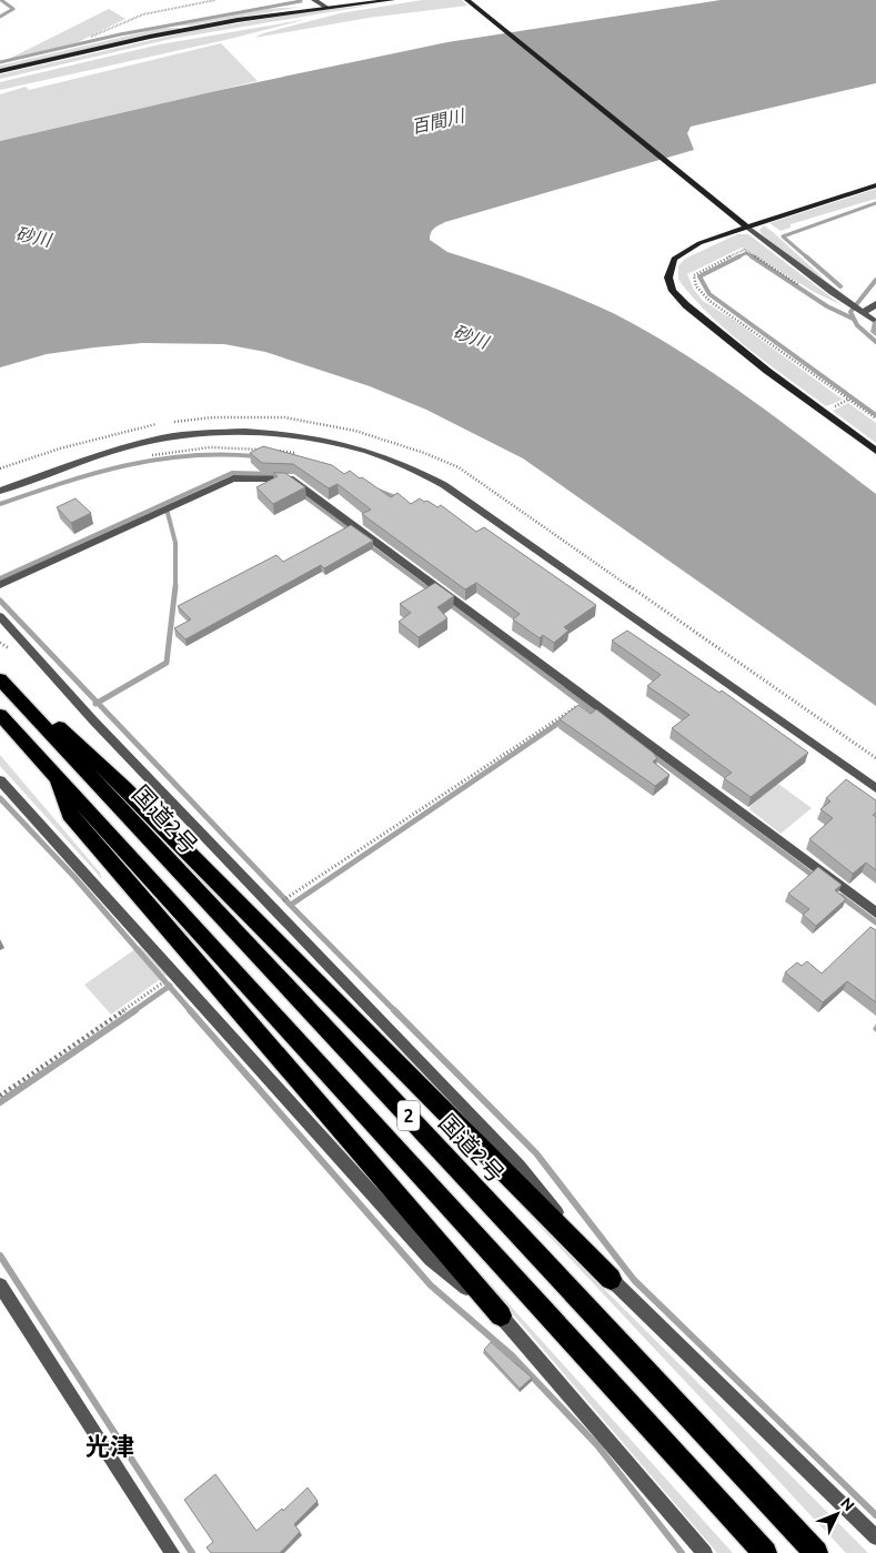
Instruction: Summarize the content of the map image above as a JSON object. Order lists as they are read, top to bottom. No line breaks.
{"streets":{"highway":["国道2号","2"]},"districts":["光津"],"water":["百間川","砂川"],"north":"top right"}
